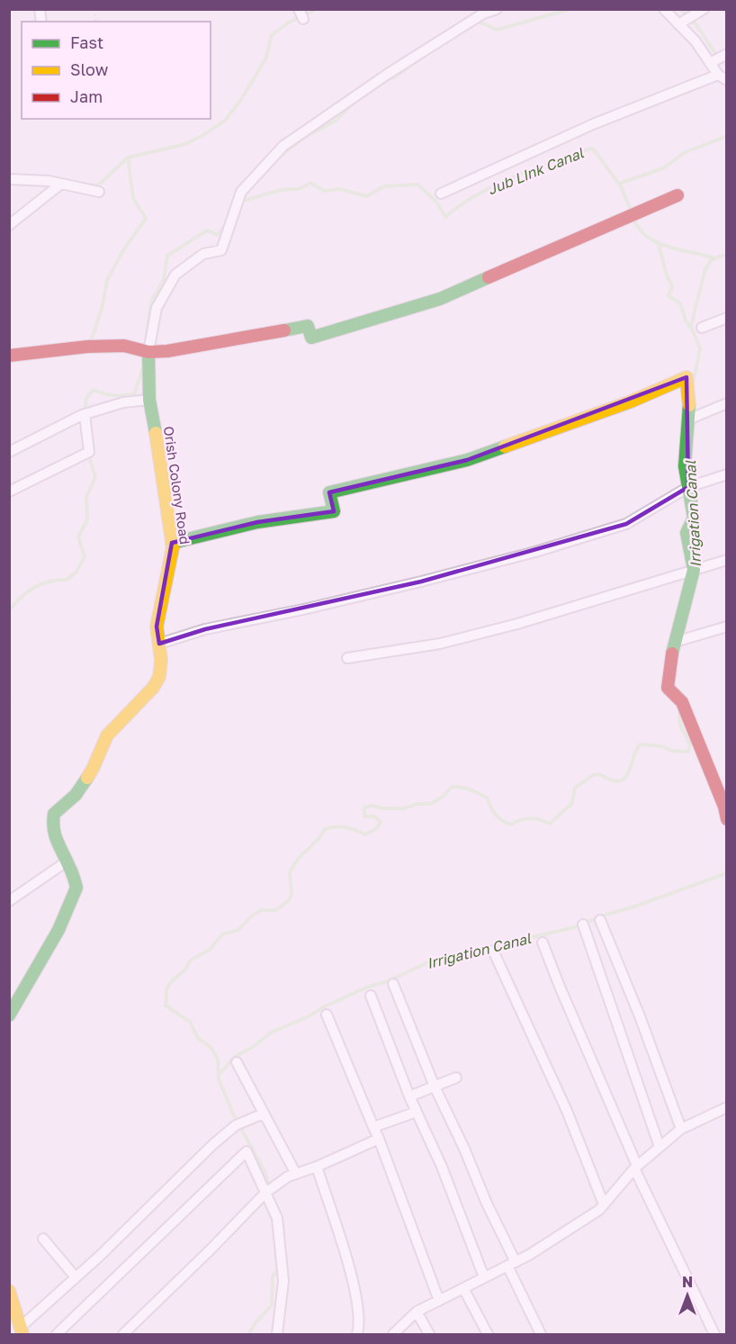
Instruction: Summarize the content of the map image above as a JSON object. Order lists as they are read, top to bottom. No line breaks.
{"streets":{"street":["Orish Colony Road"]},"water":["Jub LInk Canal","Irrigation Canal"],"legend":["Fast","Slow","Jam"],"north":"top"}
